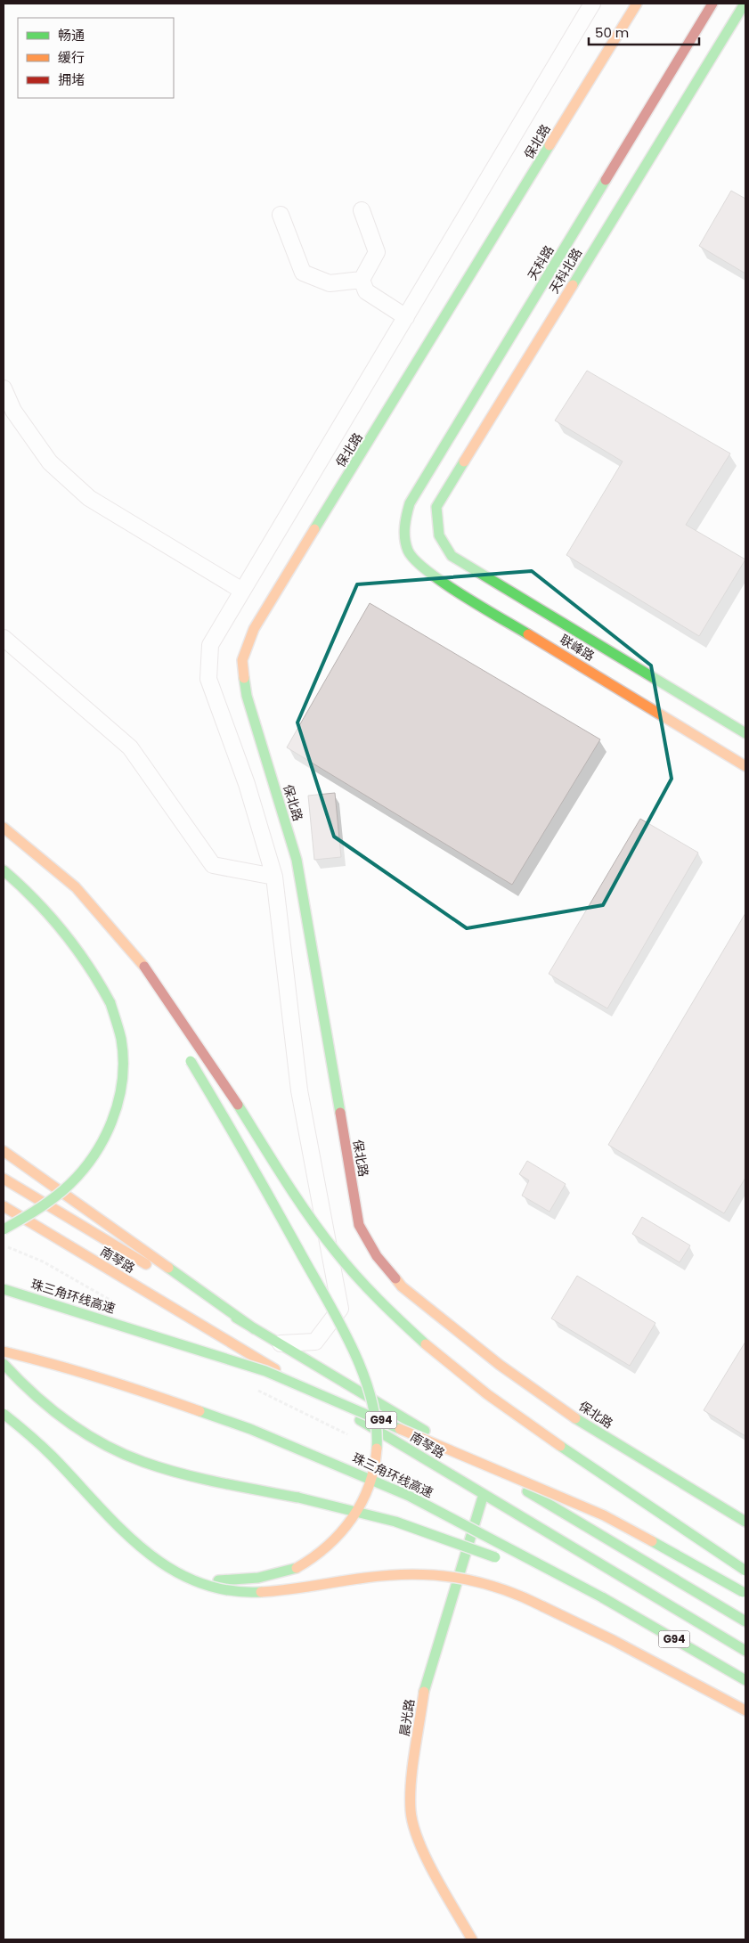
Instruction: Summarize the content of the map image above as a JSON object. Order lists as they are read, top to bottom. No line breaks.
{"streets":{"main road":["保北路","天科路","天科北路","联峰路","南琴路","珠三角环线高速","G94","晨光路"]},"crossings":[["天科路","联峰路"],["天科北路","联峰路"],["南琴路","晨光路"]],"legend":["畅通","缓行","拥堵"],"scale_bar":"50 m"}
